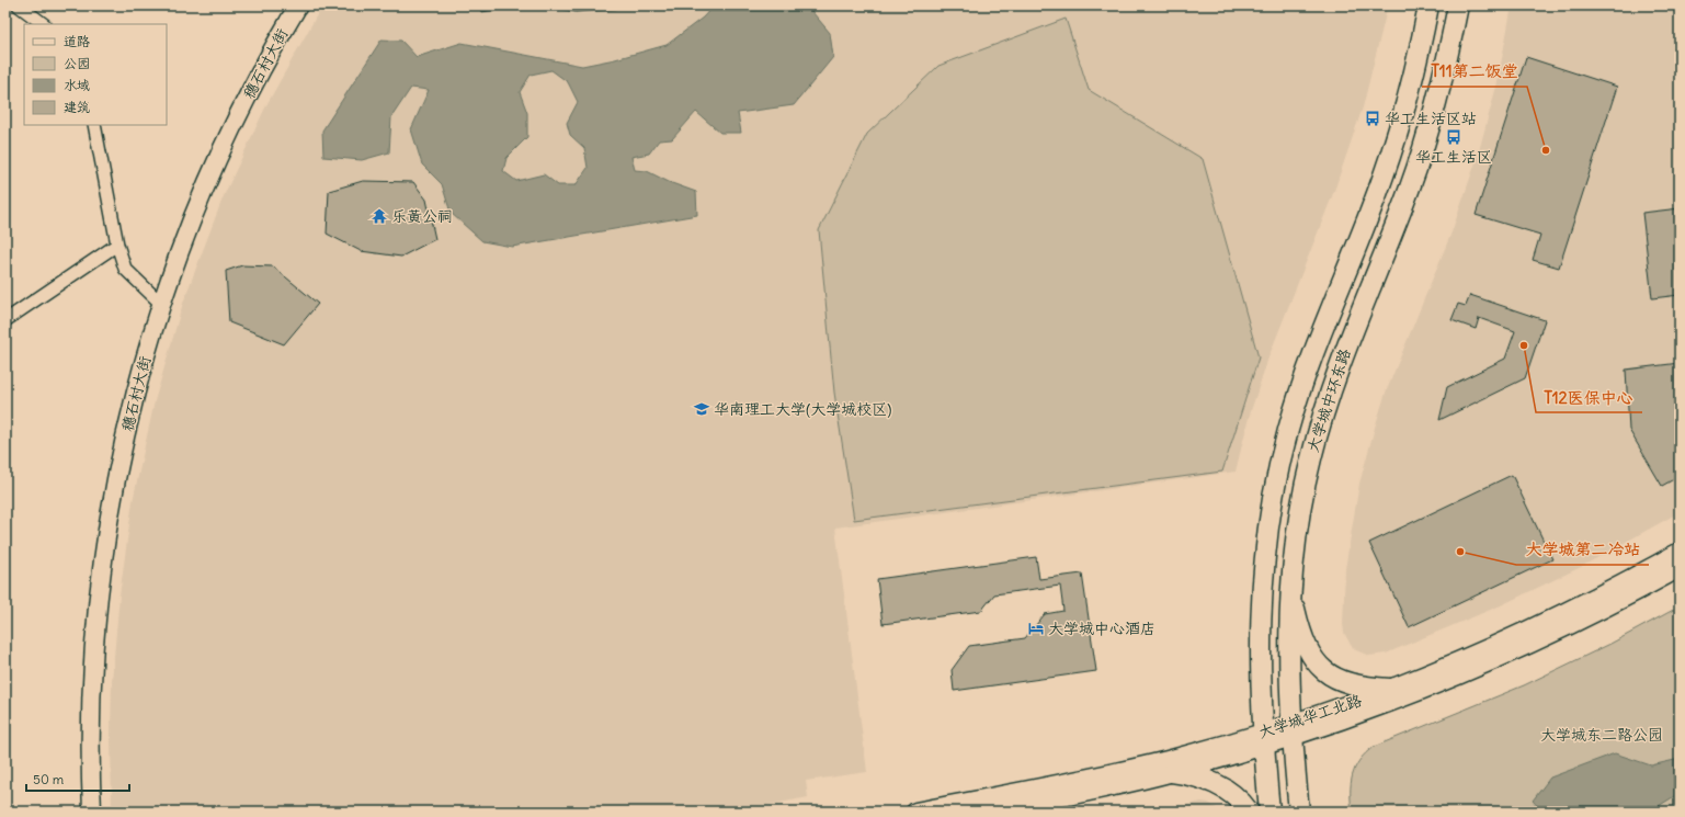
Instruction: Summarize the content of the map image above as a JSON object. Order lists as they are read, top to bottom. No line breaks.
{"streets":{"main road":["穗石村大街","大学城中环东路","大学城华工北路"]},"crossings":[["大学城中环东路","大学城华工北路"]],"parks":["大学城东二路公园"],"places":{"bus stop":["华工生活区站","华工生活区"],"other":["T11第二饭堂","T12医保中心","大学城第二冷站"],"temple":["乐黄公祠"],"school or university":["华南理工大学(大学城校区)"],"hotel":["大学城中心酒店"]},"legend":["道路","公园","水域","建筑"],"scale_bar":"50 m"}
